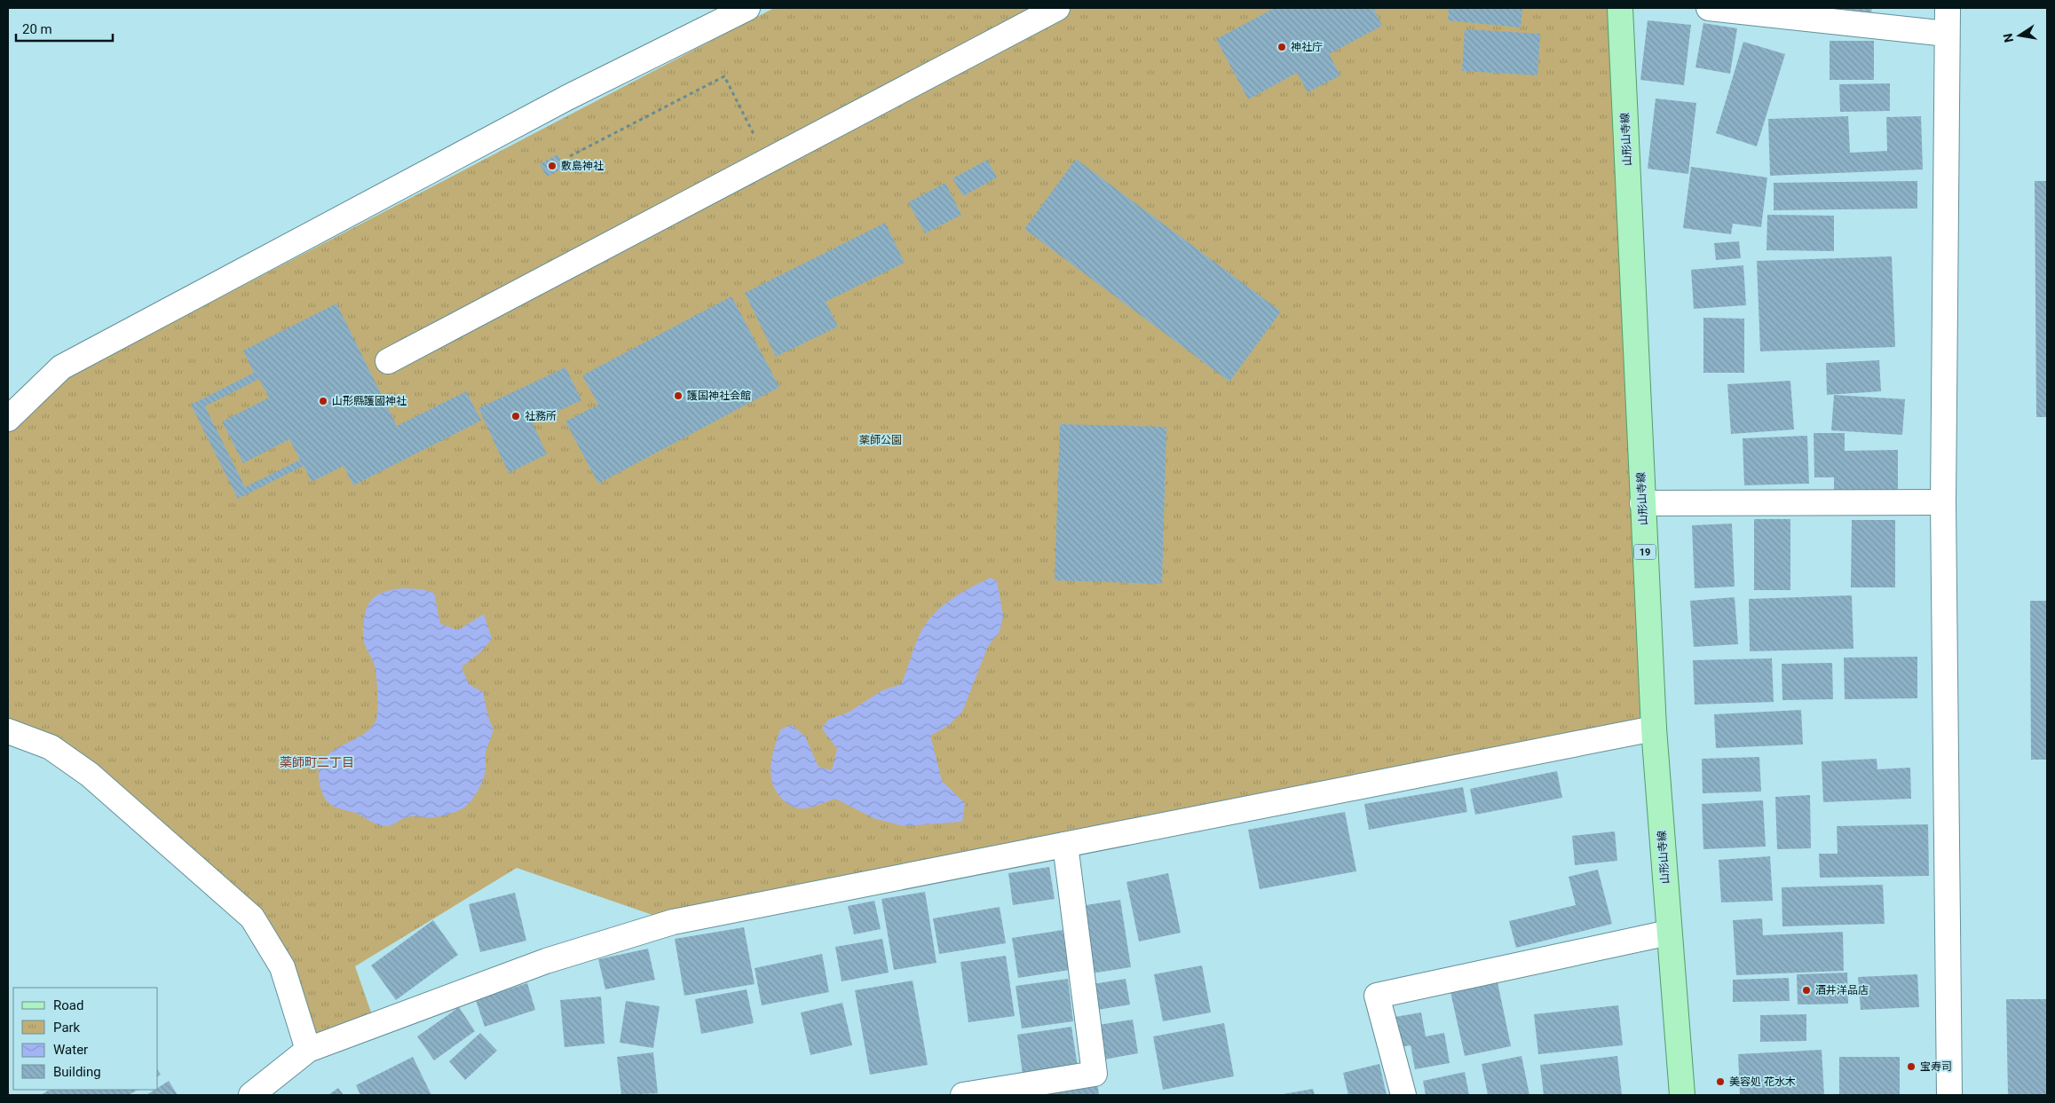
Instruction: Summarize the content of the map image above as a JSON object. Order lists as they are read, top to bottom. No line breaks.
{"streets":{"main road":["山形山寺線","19"]},"districts":["薬師町二丁目"],"parks":["薬師公園"],"places":["神社庁","敷島神社","護国神社会館","山形縣護國神社","社務所","酒井洋品店","宝寿司","美容処 花水木"],"legend":["Road","Park","Water","Building"],"scale_bar":"20 m","north":"left"}
